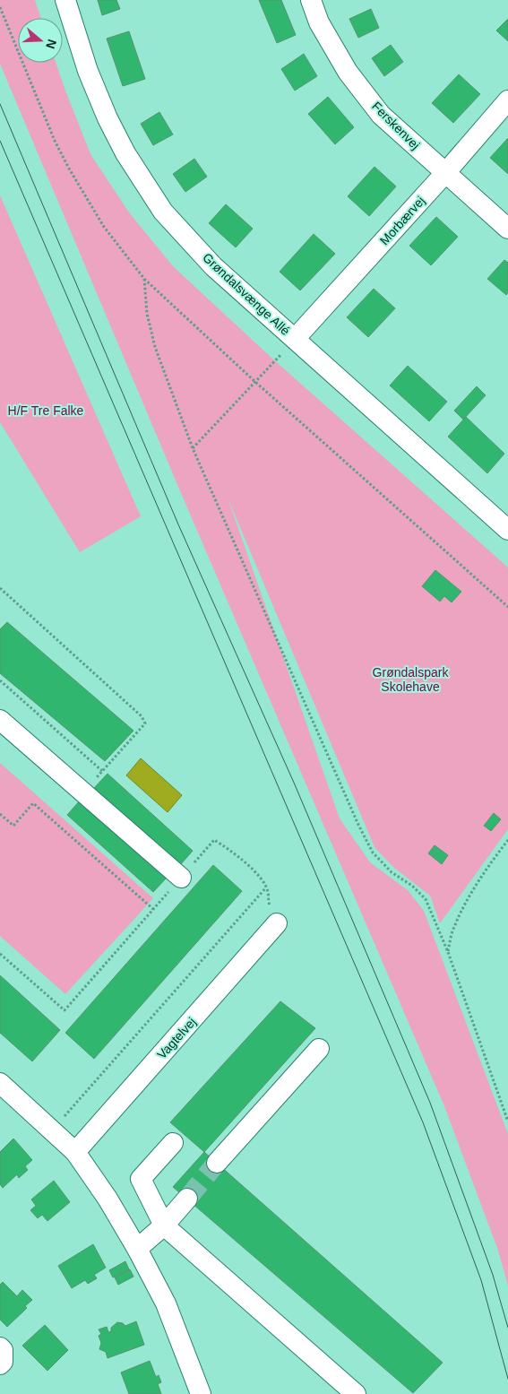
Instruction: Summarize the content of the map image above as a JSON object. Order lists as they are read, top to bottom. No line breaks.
{"streets":{"street":["Ferskenvej","Morbærvej","Grøndalsvænge Allé","Vagtelvej"]},"crossings":[["Ferskenvej","Morbærvej"],["Morbærvej","Grøndalsvænge Allé"]],"parks":["H/F Tre Falke","Grøndalspark Skolehave"],"north":"right"}
